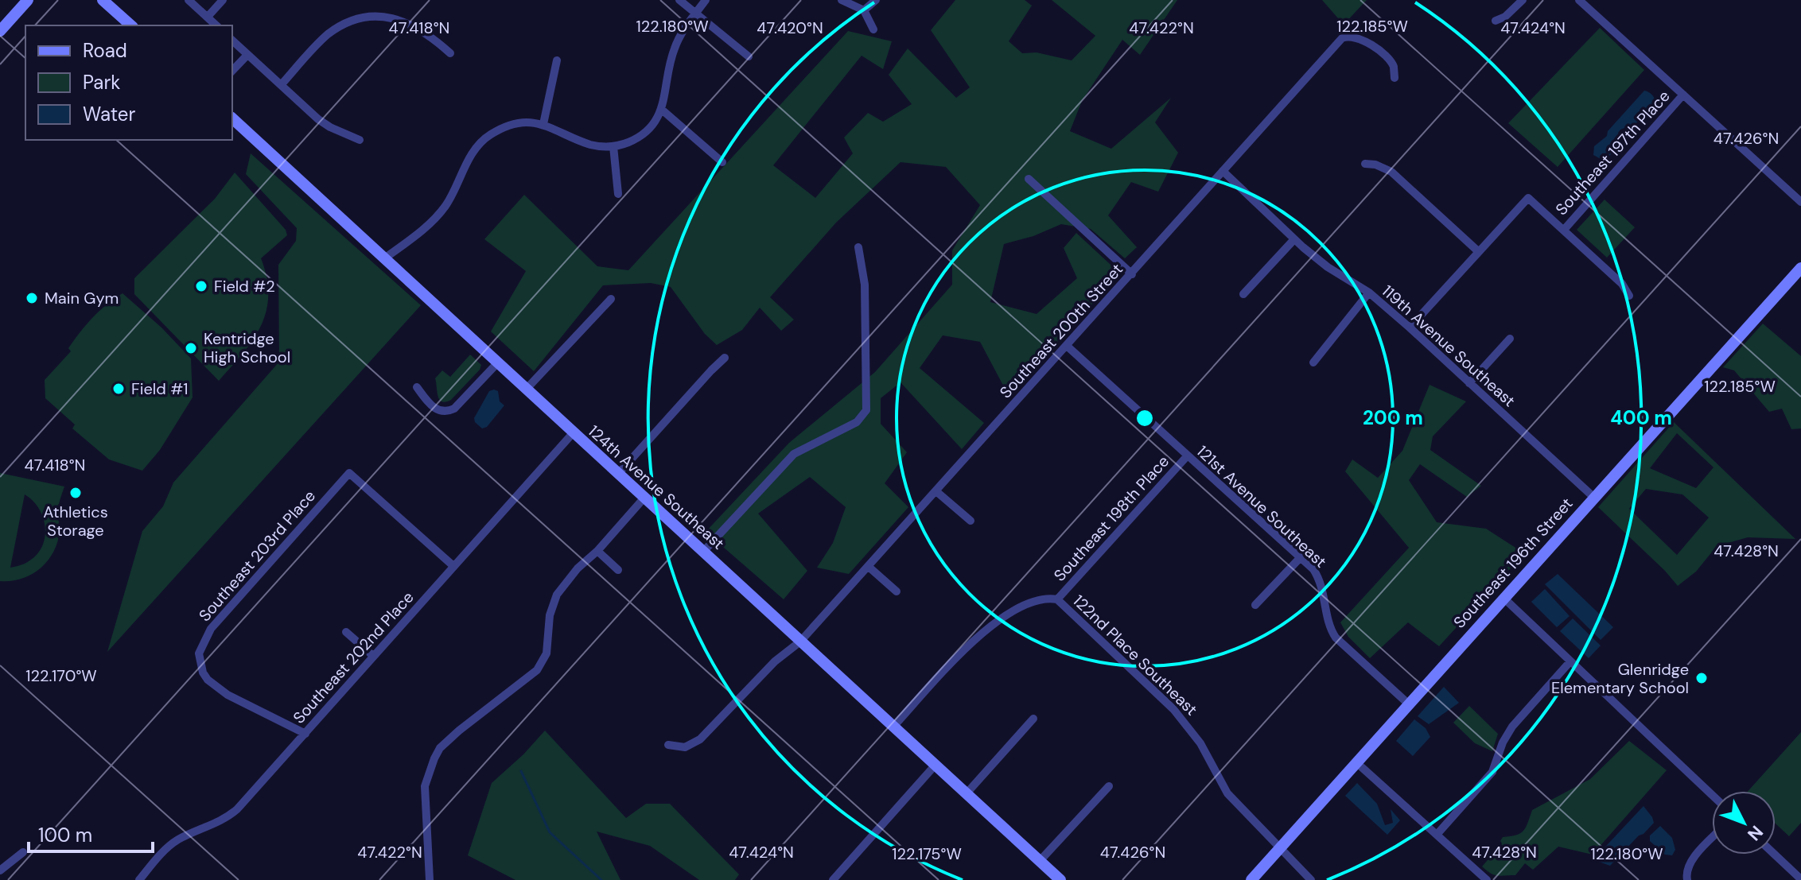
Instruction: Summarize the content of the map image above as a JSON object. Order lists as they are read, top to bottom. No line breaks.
{"streets":{"street":["Southeast 197th Place","Southeast 200th Street","119th Avenue Southeast","124th Avenue Southeast","121st Avenue Southeast","Southeast 198th Place","Southeast 203rd Place","Southeast 196th Street","122nd Place Southeast","Southeast 202nd Place"]},"crossings":[["Southeast 200th Street","119th Avenue Southeast"],["Southeast 200th Street","124th Avenue Southeast"],["Southeast 200th Street","121st Avenue Southeast"],["119th Avenue Southeast","Southeast 196th Street"],["124th Avenue Southeast","Southeast 202nd Place"],["121st Avenue Southeast","Southeast 198th Place"],["121st Avenue Southeast","Southeast 196th Street"],["Southeast 198th Place","122nd Place Southeast"],["Southeast 203rd Place","Southeast 202nd Place"],["Southeast 196th Street","122nd Place Southeast"]],"places":["Field #2","Main Gym","Kentridge High School","Field #1","Athletics Storage","Glenridge Elementary School"],"legend":["Road","Park","Water"],"scale_bar":"100 m","north":"bottom right","coordinates":["122.180°W","122.185°W","47.418°N","47.420°N","47.422°N","47.424°N","47.426°N","47.428°N","122.170°W","122.175°W"],"rings":["200 m","400 m"]}
